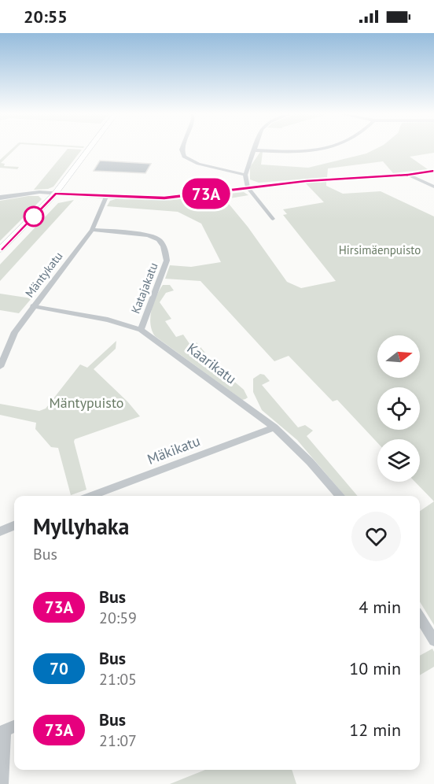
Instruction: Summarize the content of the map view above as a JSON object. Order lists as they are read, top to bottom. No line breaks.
{"streets":{"street":["Mäntykatu","Katajakatu","Kaarikatu","Mäkikatu"]},"crossings":[["Mäntykatu","Katajakatu"],["Mäntykatu","Kaarikatu"],["Katajakatu","Kaarikatu"],["Kaarikatu","Mäkikatu"]],"parks":["Hirsimäenpuisto","Mäntypuisto"],"lines":["bus line 73A"],"north":"right","page":{"status":"20:55","on_map":"73A","heading":["Myllyhaka","Bus"],"list":[{"mark":"73A","name":"Bus","note":"20:59","value":"4 min"},{"mark":"70","name":"Bus","note":"21:05","value":"10 min"},{"mark":"73A","name":"Bus","note":"21:07","value":"12 min"}]}}
